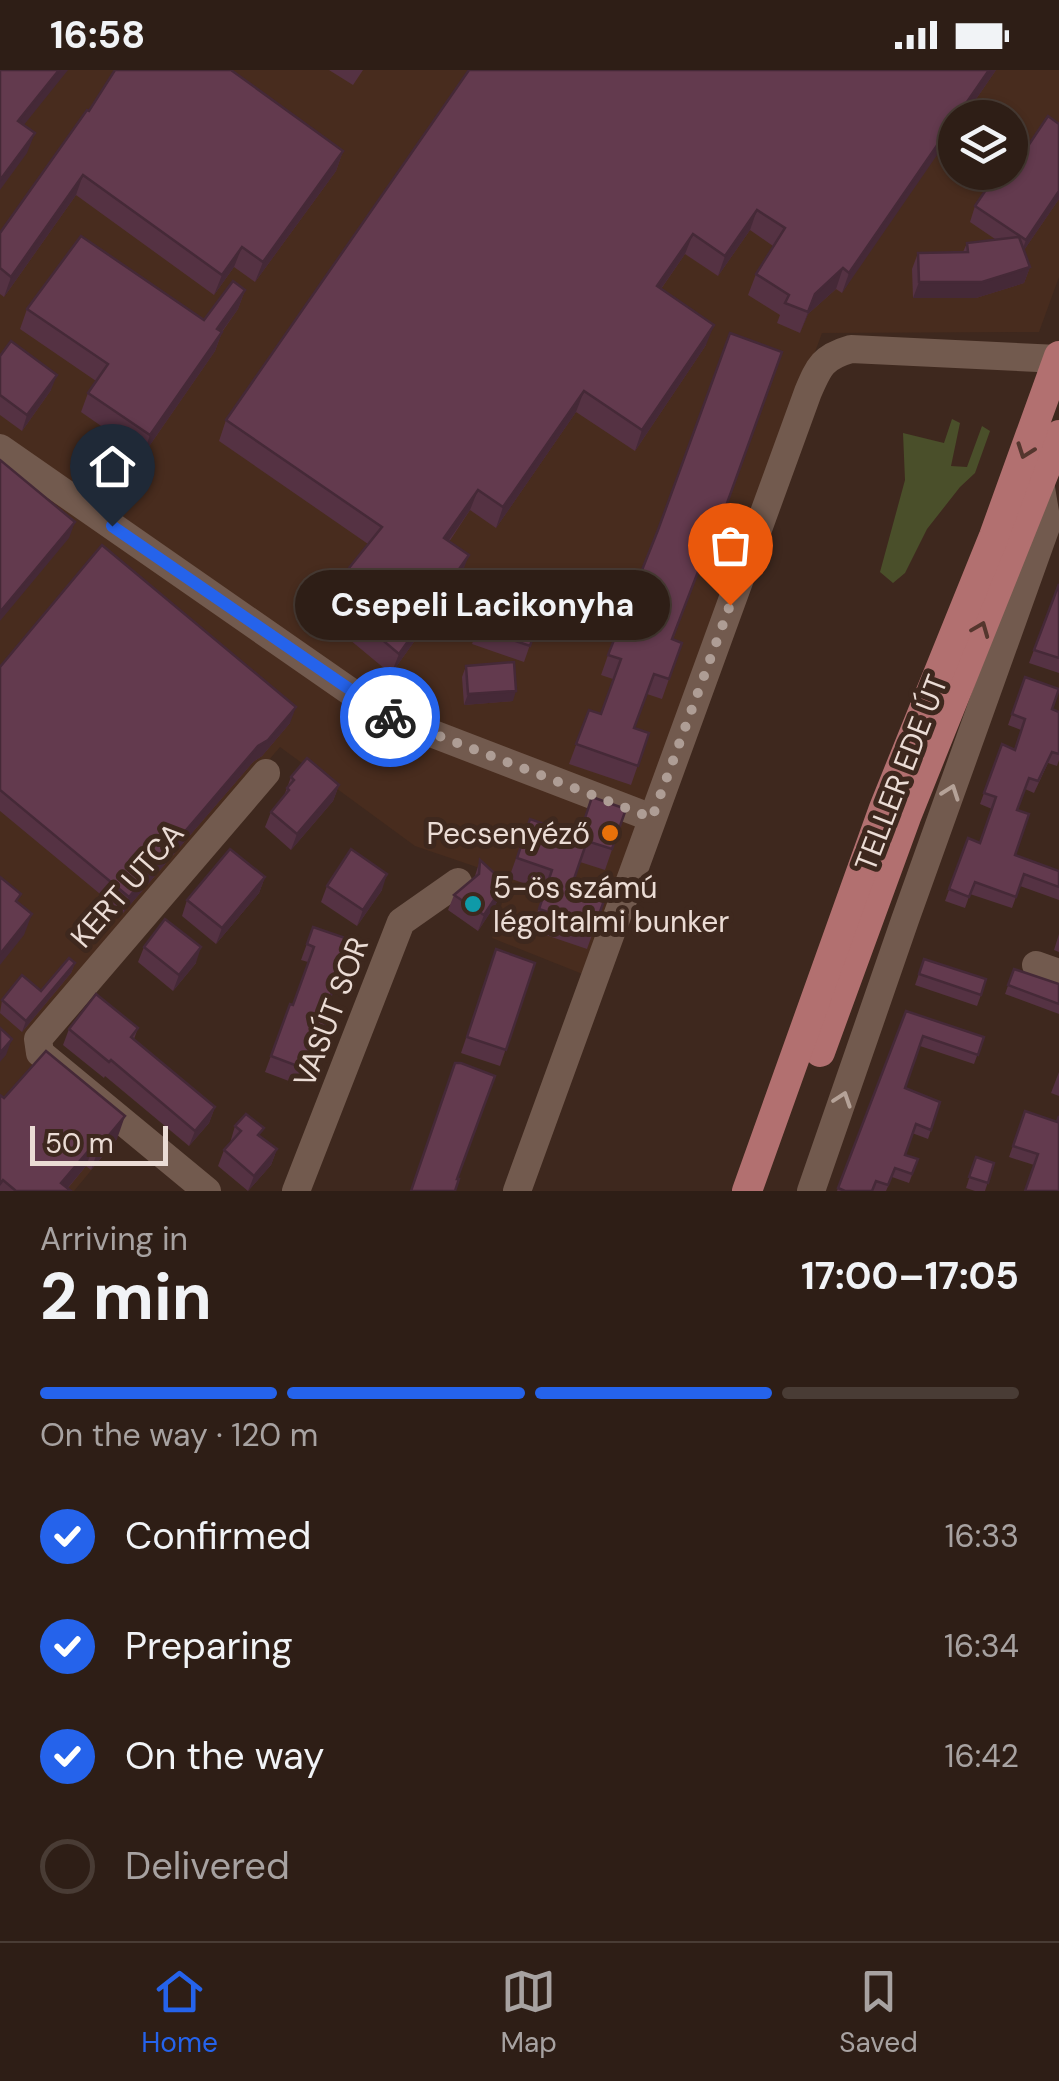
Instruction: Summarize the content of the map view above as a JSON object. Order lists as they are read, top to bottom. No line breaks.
{"streets":{"main road":["TELLER EDE ÚT"],"street":["KERT UTCA","VASÚT SOR"]},"places":["Csepeli Lacikonyha","Pecsenyéző","5-ös számú légoltalmi bunker"],"scale_bar":"50 m","page":{"status":"16:58","bubble":"Csepeli Lacikonyha","scale":"50 m","heading":["2 min","Arriving in","17:00–17:05"],"bar":"On the way · 120 m","list":[["Confirmed","16:33"],["Preparing","16:34"],["On the way","16:42"],"Delivered"],"tabs":["Home","Map","Saved"]}}
